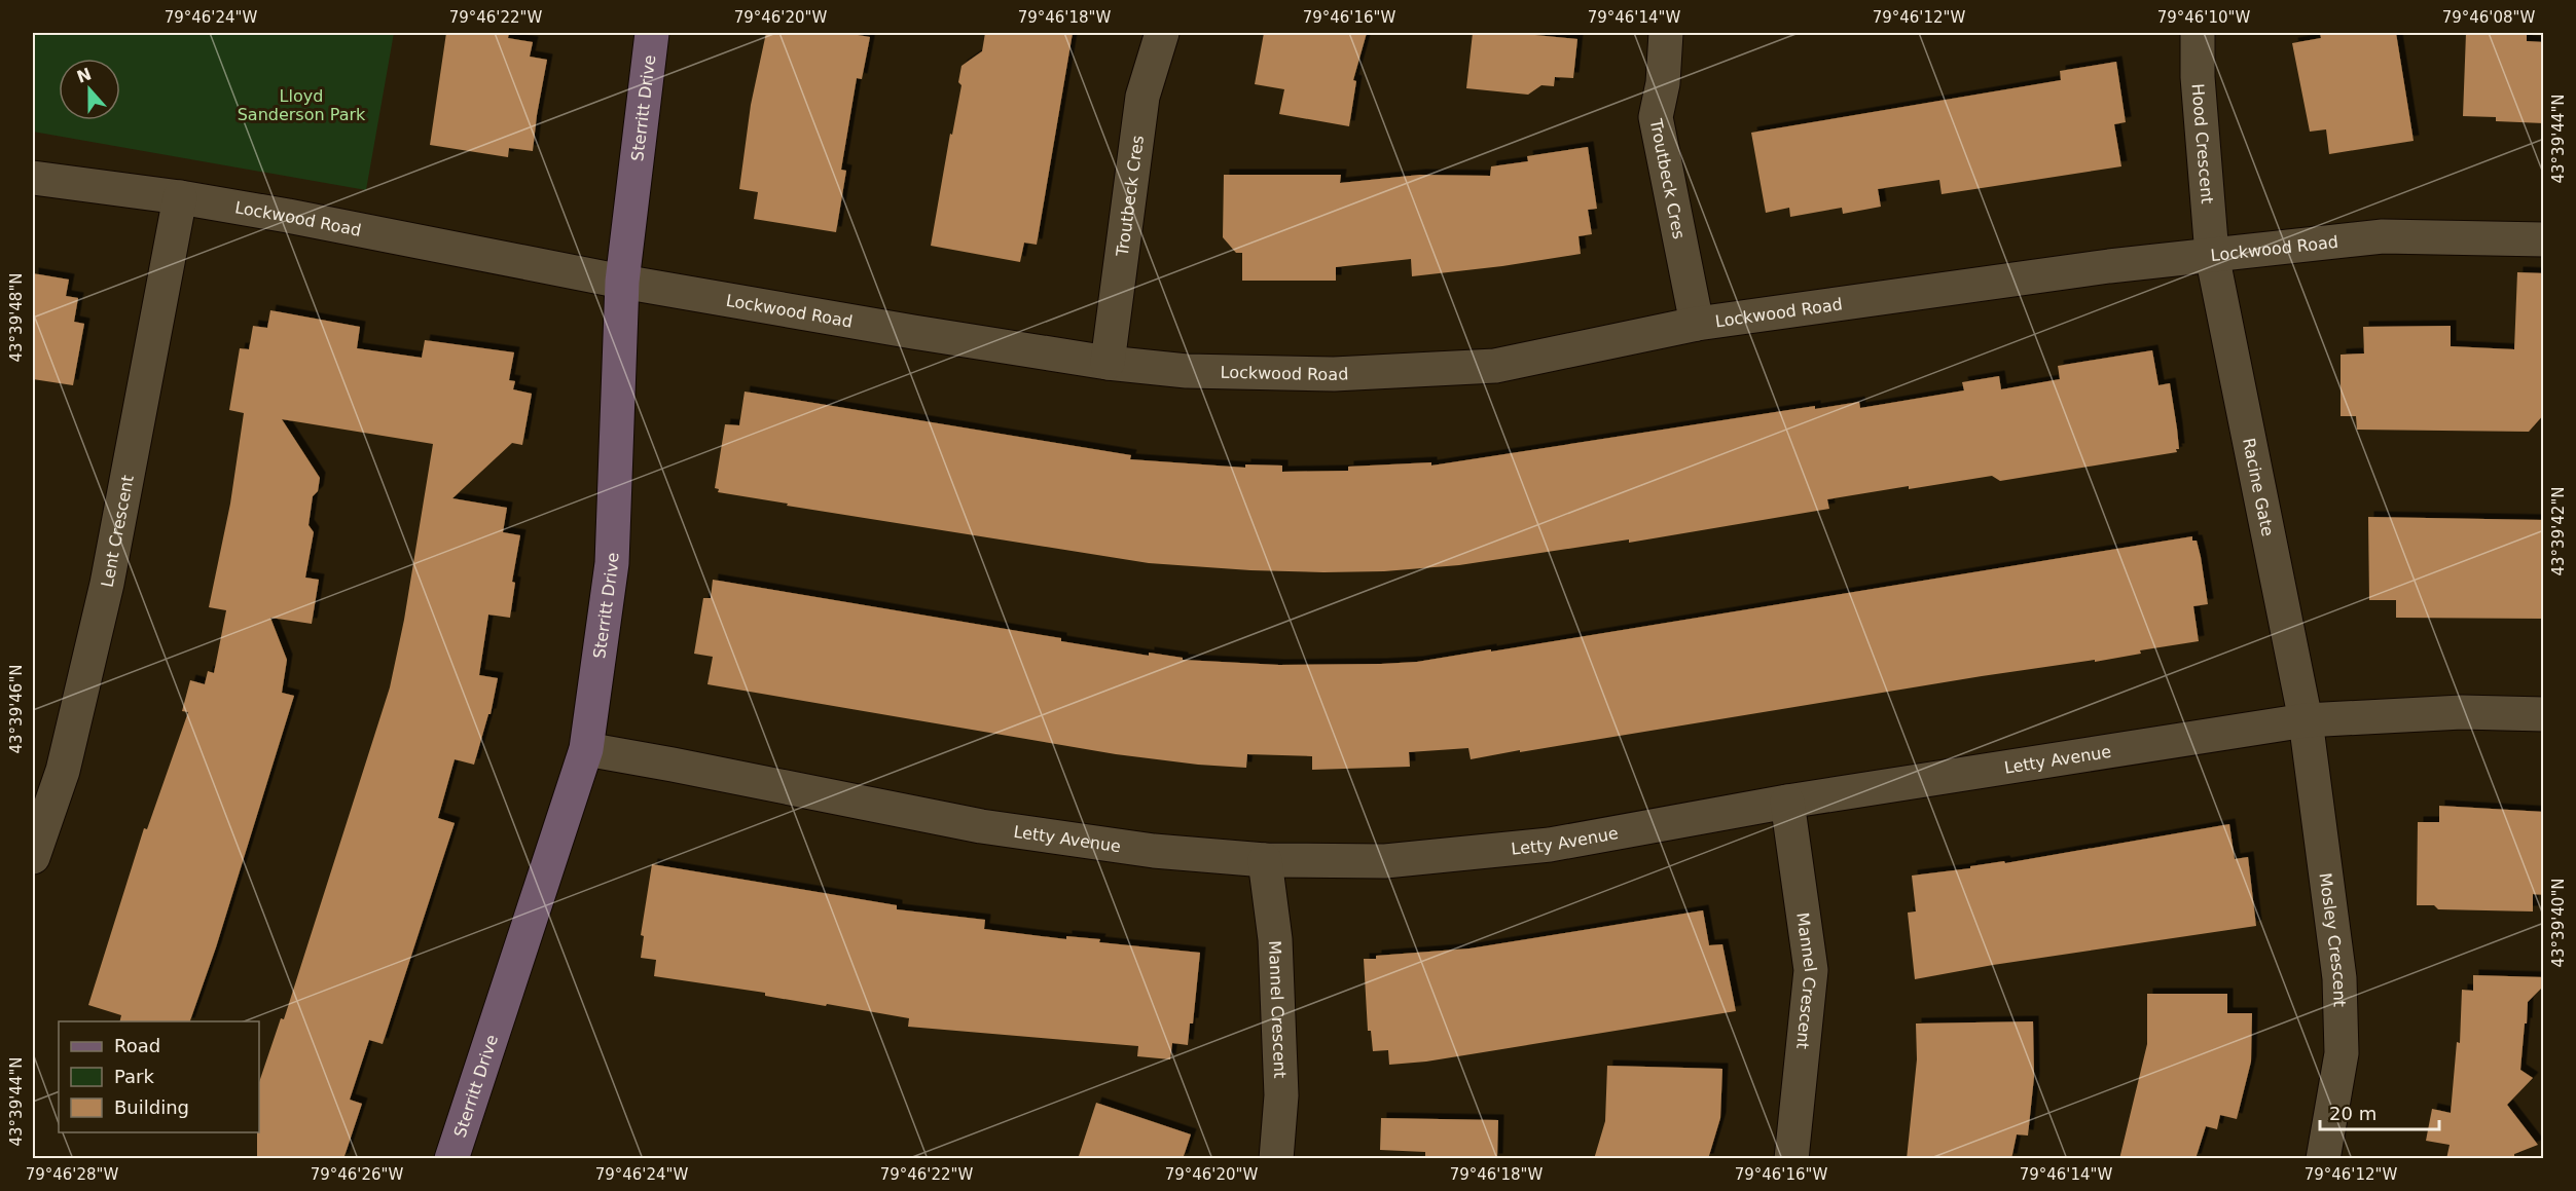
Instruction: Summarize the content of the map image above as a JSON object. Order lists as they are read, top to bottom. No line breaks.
{"streets":{"street":["Sterritt Drive","Hood Crescent","Troutbeck Cres","Lockwood Road","Racine Gate","Lent Crescent","Letty Avenue","Mosley Crescent","Mannel Crescent"]},"crossings":[["Sterritt Drive","Lockwood Road"],["Sterritt Drive","Letty Avenue"],["Hood Crescent","Lockwood Road"],["Hood Crescent","Racine Gate"],["Troutbeck Cres","Lockwood Road"],["Lockwood Road","Racine Gate"],["Lockwood Road","Lent Crescent"],["Racine Gate","Letty Avenue"],["Racine Gate","Mosley Crescent"],["Letty Avenue","Mosley Crescent"],["Letty Avenue","Mannel Crescent"]],"parks":["Lloyd Sanderson Park"],"legend":["Road","Park","Building"],"scale_bar":"20 m","north":"top","coordinates":["79°46'24\"W","79°46'22\"W","79°46'20\"W","79°46'18\"W","79°46'16\"W","79°46'14\"W","79°46'12\"W","79°46'10\"W","79°46'08\"W","43°39'44\"N","43°39'48\"N","43°39'42\"N","43°39'46\"N","43°39'40\"N","79°46'28\"W","79°46'26\"W"]}
